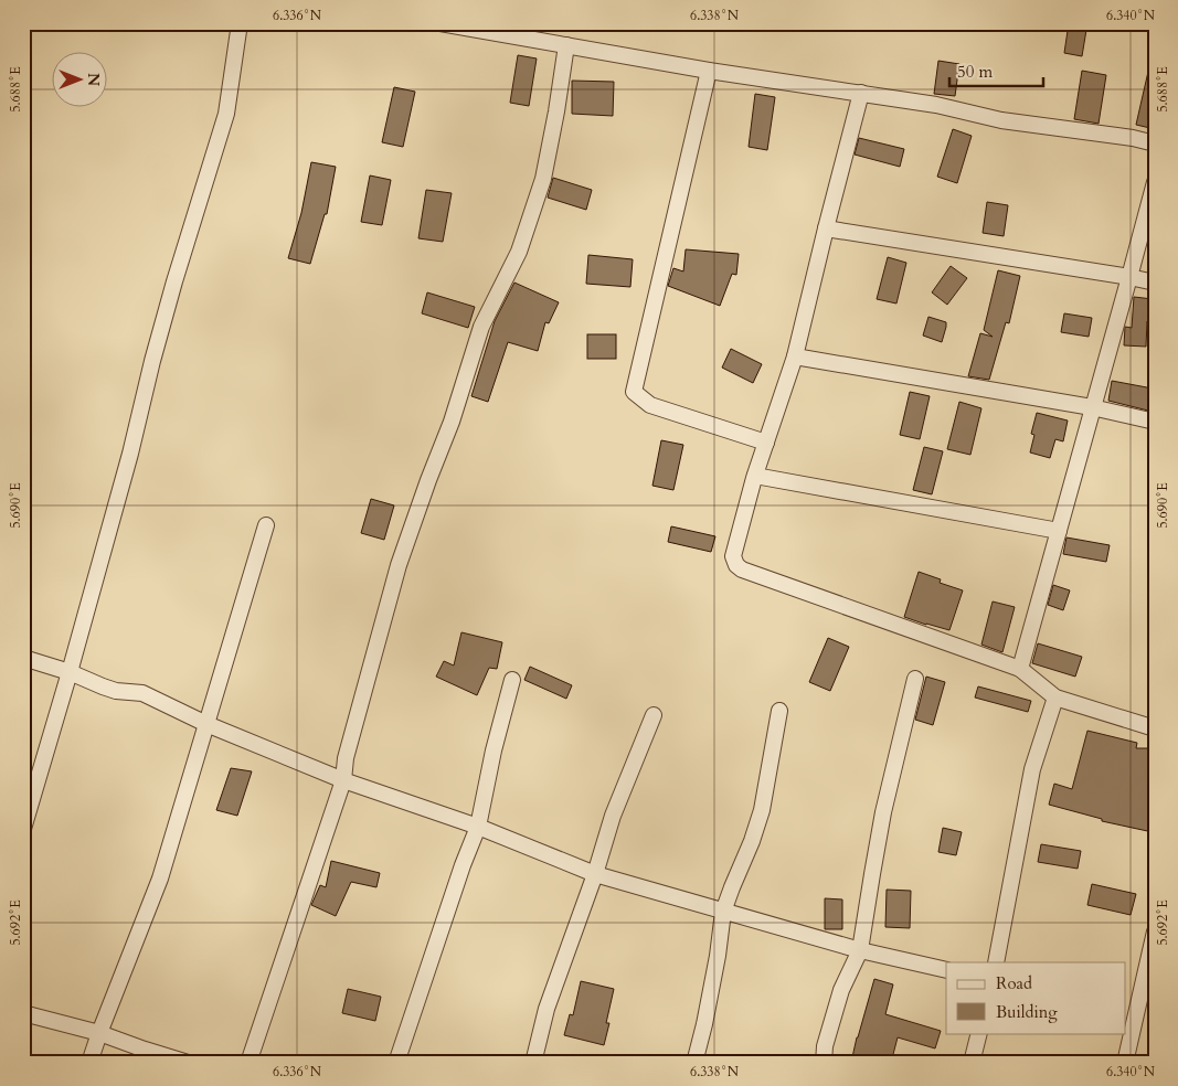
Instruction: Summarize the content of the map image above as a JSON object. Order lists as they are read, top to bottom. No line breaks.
{"legend":["Road","Building"],"scale_bar":"50 m","north":"right","coordinates":["6.336°N","6.338°N","6.340°N","5.688°E","5.690°E","5.692°E"]}
